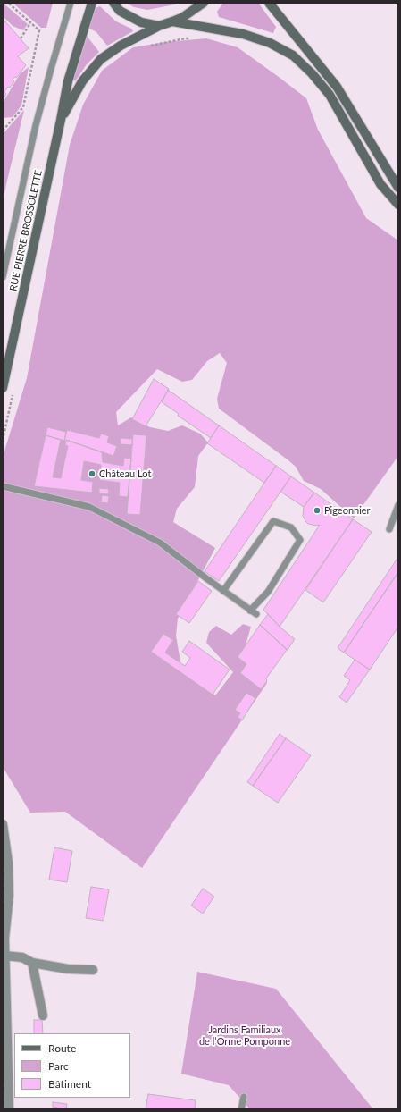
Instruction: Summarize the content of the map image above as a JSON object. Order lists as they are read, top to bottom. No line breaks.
{"streets":{"main road":["RUE PIERRE BROSSOLETTE"]},"parks":["Jardins Familiaux de l’Orme Pomponne"],"places":["Château Lot","Pigeonnier"],"legend":["Route","Parc","Bâtiment"]}
